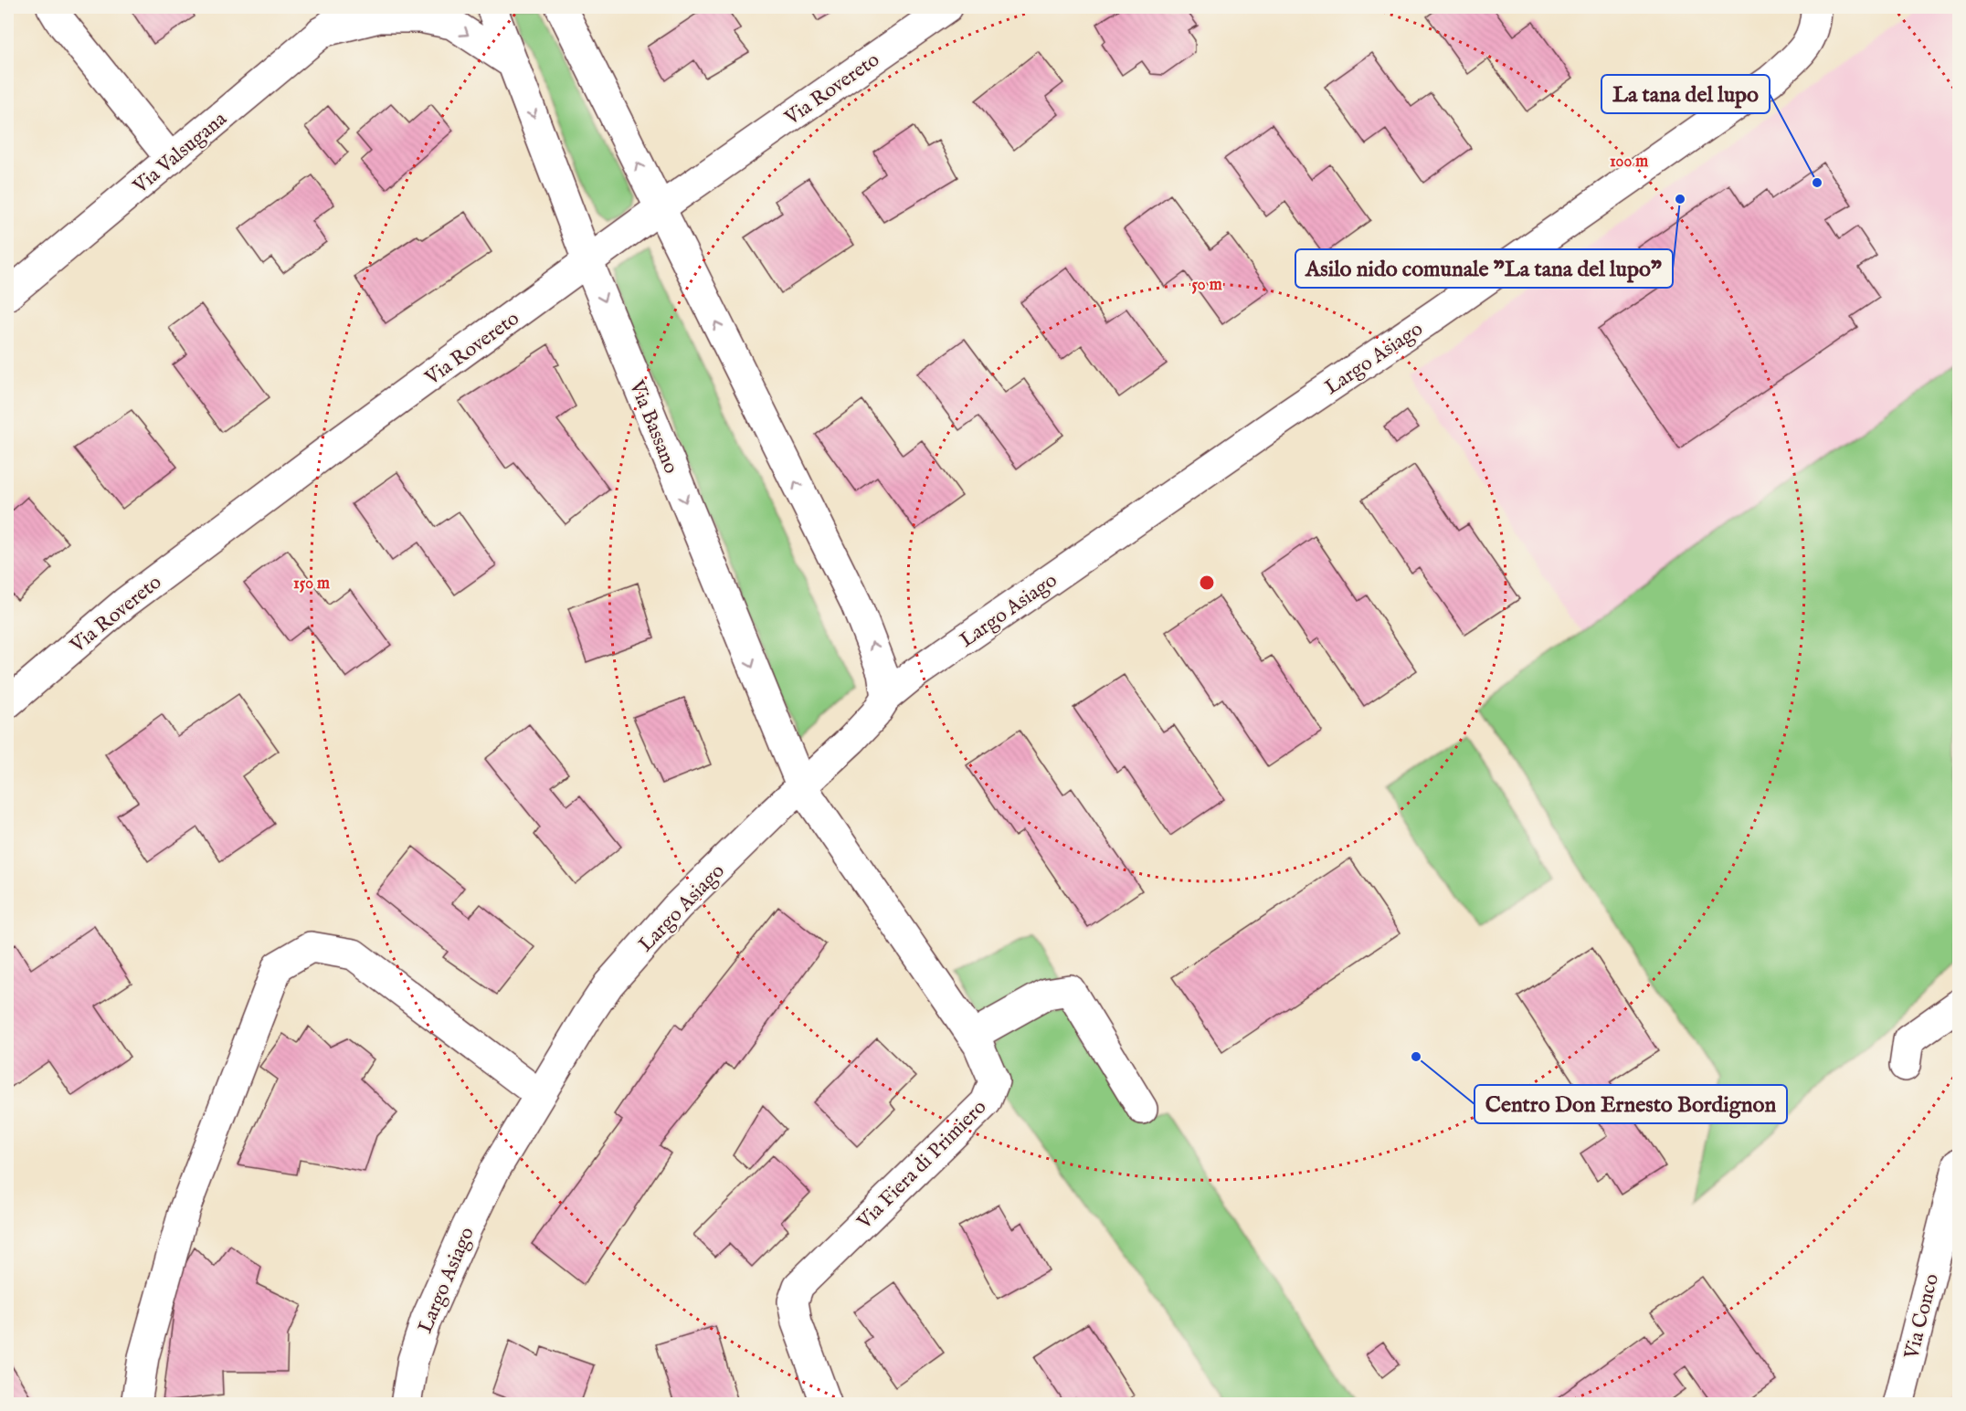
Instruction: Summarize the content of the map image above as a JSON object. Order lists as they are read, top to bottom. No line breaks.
{"streets":{"street":["Via Rovereto","Via Valsugana","Largo Asiago","Via Bassano","Via Fiera di Primiero","Via Conco"]},"crossings":[["Via Rovereto","Via Bassano"],["Largo Asiago","Via Bassano"],["Largo Asiago","Via Fiera di Primiero"],["Via Bassano","Via Fiera di Primiero"]],"places":["La tana del lupo","Asilo nido comunale \"La tana del lupo\"","Centro Don Ernesto Bordignon"],"rings":["100 m","50 m","150 m"]}
